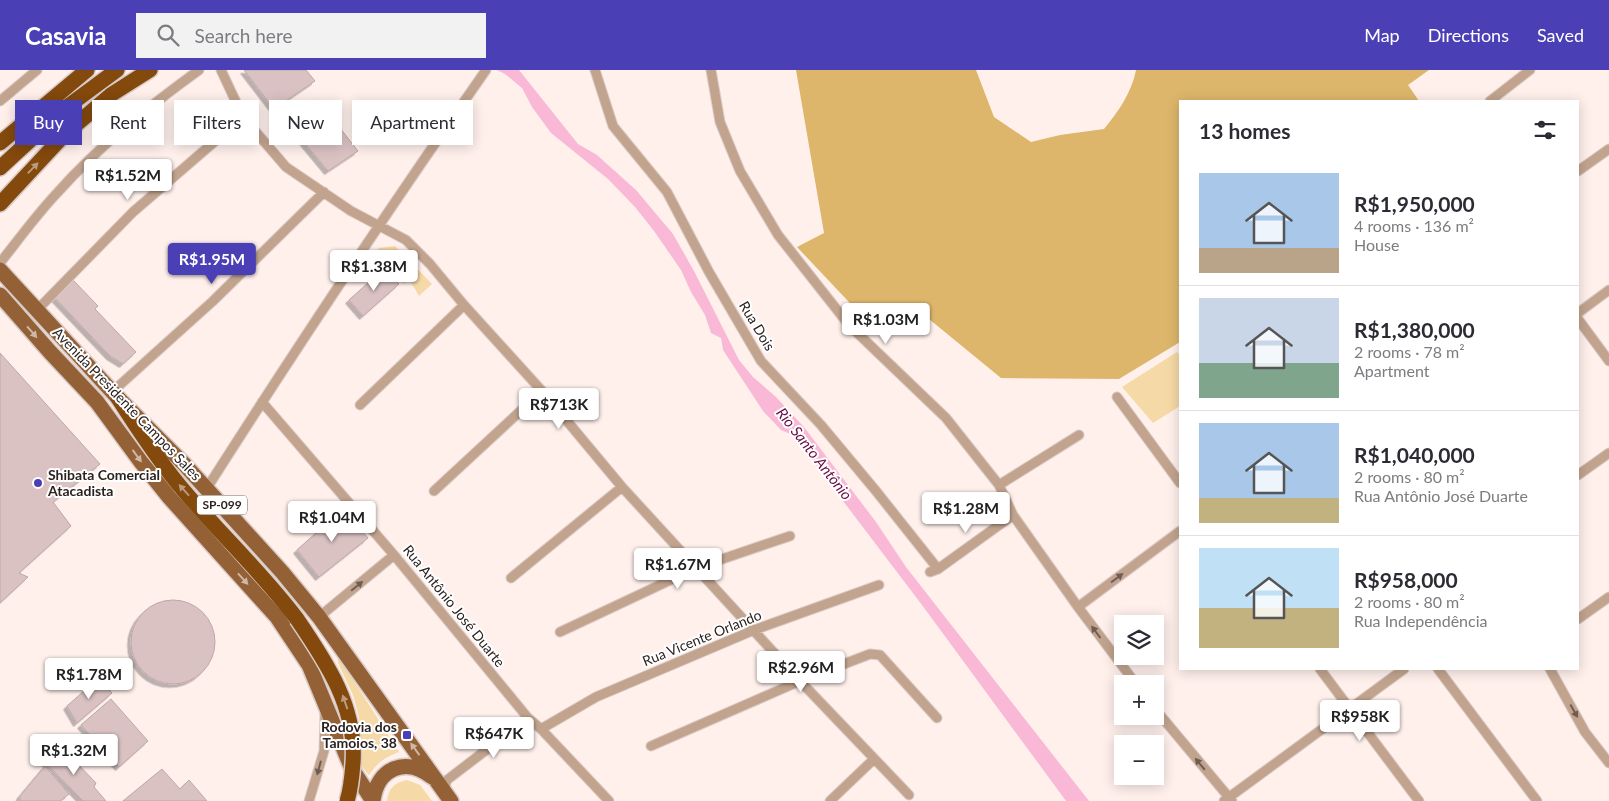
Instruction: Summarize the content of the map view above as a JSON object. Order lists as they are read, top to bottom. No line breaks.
{"streets":{"main road":["Avenida Presidente Campos Sales","SP-099"],"street":["Rua Dois","Rua Antônio José Duarte","Rua Vicente Orlando"]},"crossings":[["Avenida Presidente Campos Sales","SP-099"],["Rua Antônio José Duarte","Rua Vicente Orlando"]],"water":["Rio Santo Antônio"],"places":{"other":["Shibata Comercial Atacadista"],"transit":["Rodovia dos Tamoios, 38"]},"page":{"header":"Casavia","search":"Search here","nav":["Map","Directions","Saved"],"chip":["Buy","Rent","Filters","New","Apartment"],"heading":"13 homes","price":["R$1.52M","R$1.95M","R$1.38M","R$1.03M","R$713K","R$1.28M","R$1.04M","R$1.67M","R$2.96M","R$1.78M","R$958K","R$647K","R$1.32M"],"list":[{"name":"R$1,950,000","note":"4 rooms · 136 m² · House"},{"name":"R$1,380,000","note":"2 rooms · 78 m² · Apartment"},{"name":"R$1,040,000","note":"2 rooms · 80 m² · Rua Antônio José Duarte"},{"name":"R$958,000","note":"2 rooms · 80 m² · Rua Independência"}],"map_buttons":["+","−"]}}
